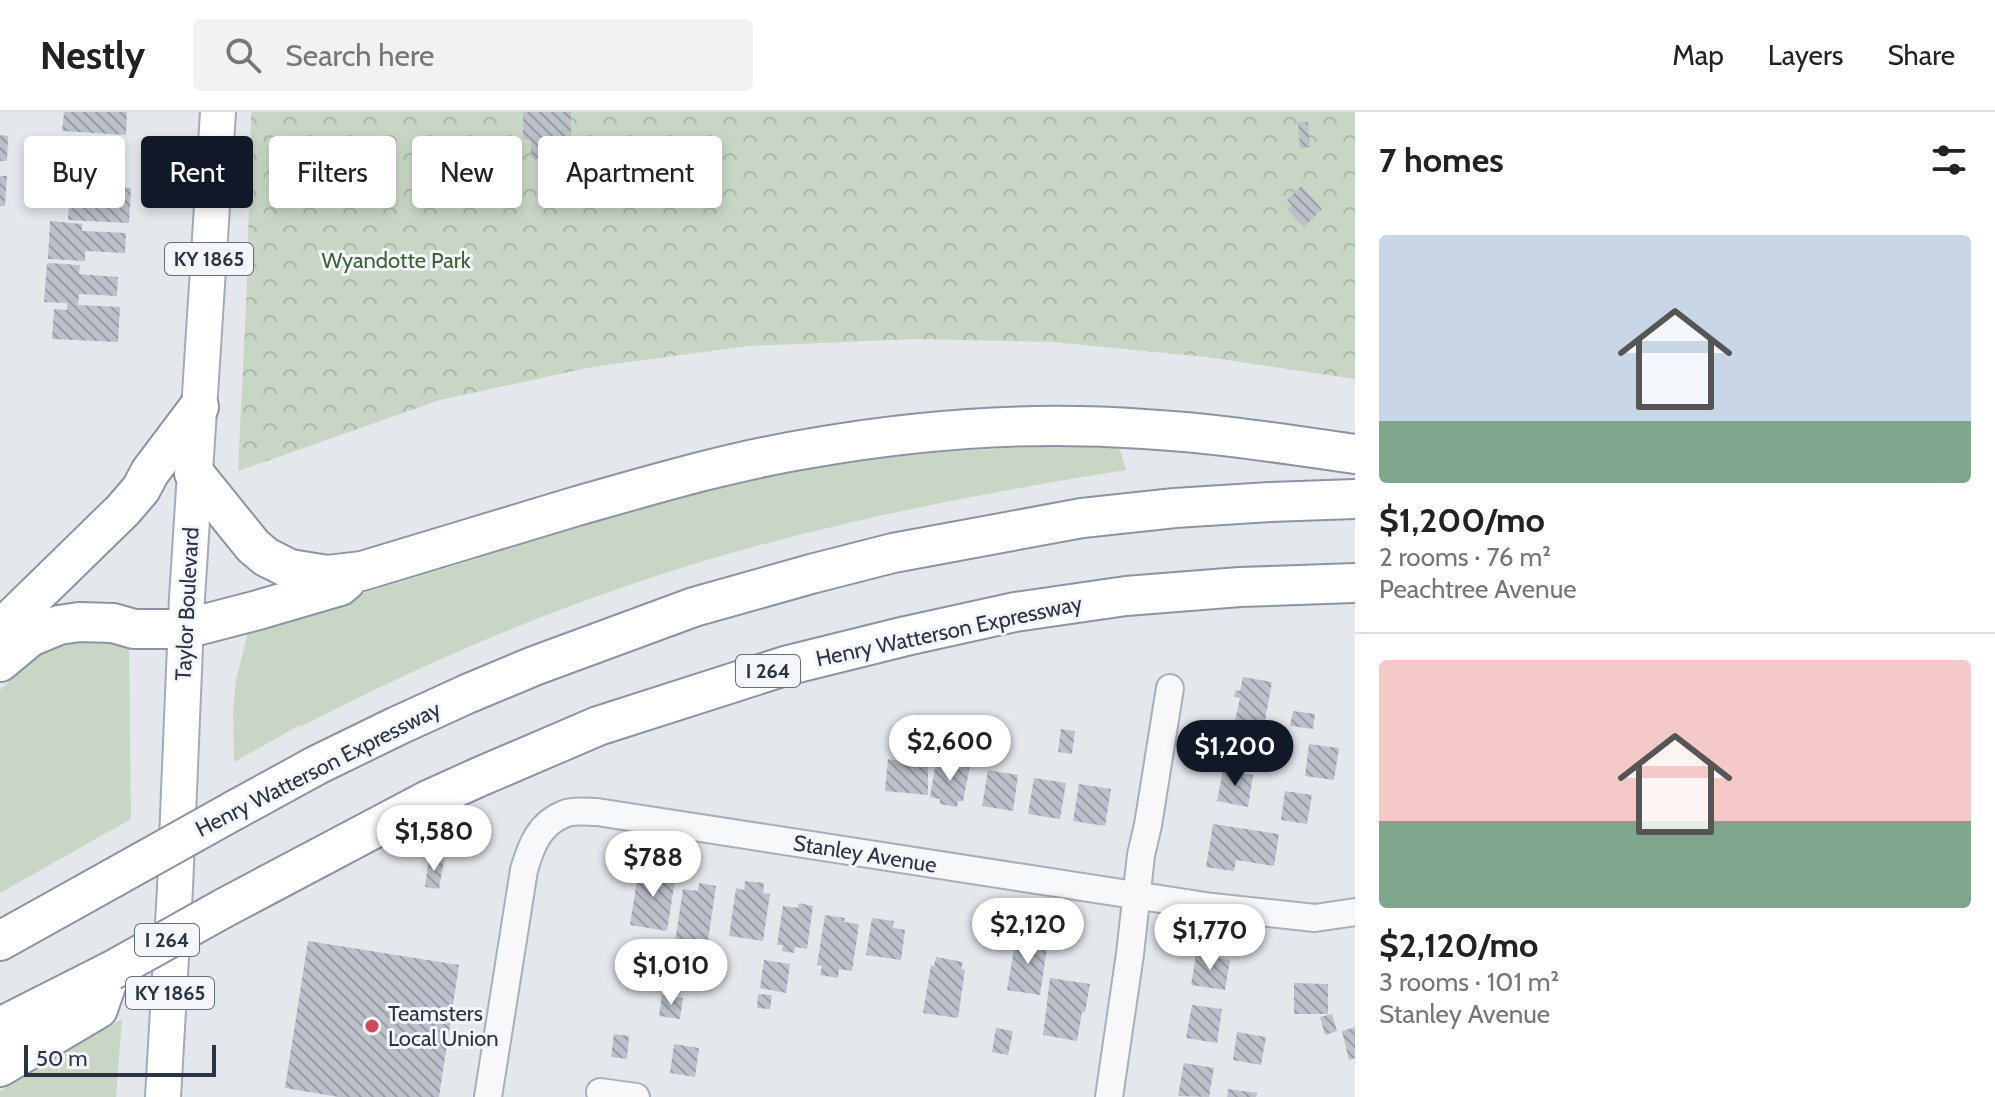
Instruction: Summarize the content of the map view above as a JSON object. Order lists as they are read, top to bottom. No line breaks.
{"streets":{"highway":["Henry Watterson Expressway","I 264"],"main road":["KY 1865","Taylor Boulevard"],"street":["Stanley Avenue"]},"parks":["Wyandotte Park"],"places":["Teamsters Local Union"],"scale_bar":"50 m","page":{"header":"Nestly","search":"Search here","nav":["Map","Layers","Share"],"heading":"7 homes","chip":["Buy","Rent","Filters","New","Apartment"],"list":[{"name":"$1,200/mo","note":"2 rooms · 76 m² · Peachtree Avenue"},{"name":"$2,120/mo","note":"3 rooms · 101 m² · Stanley Avenue"}],"price":["$2,600","$1,200","$1,580","$788","$2,120","$1,770","$1,010"],"scale":"50 m"}}
